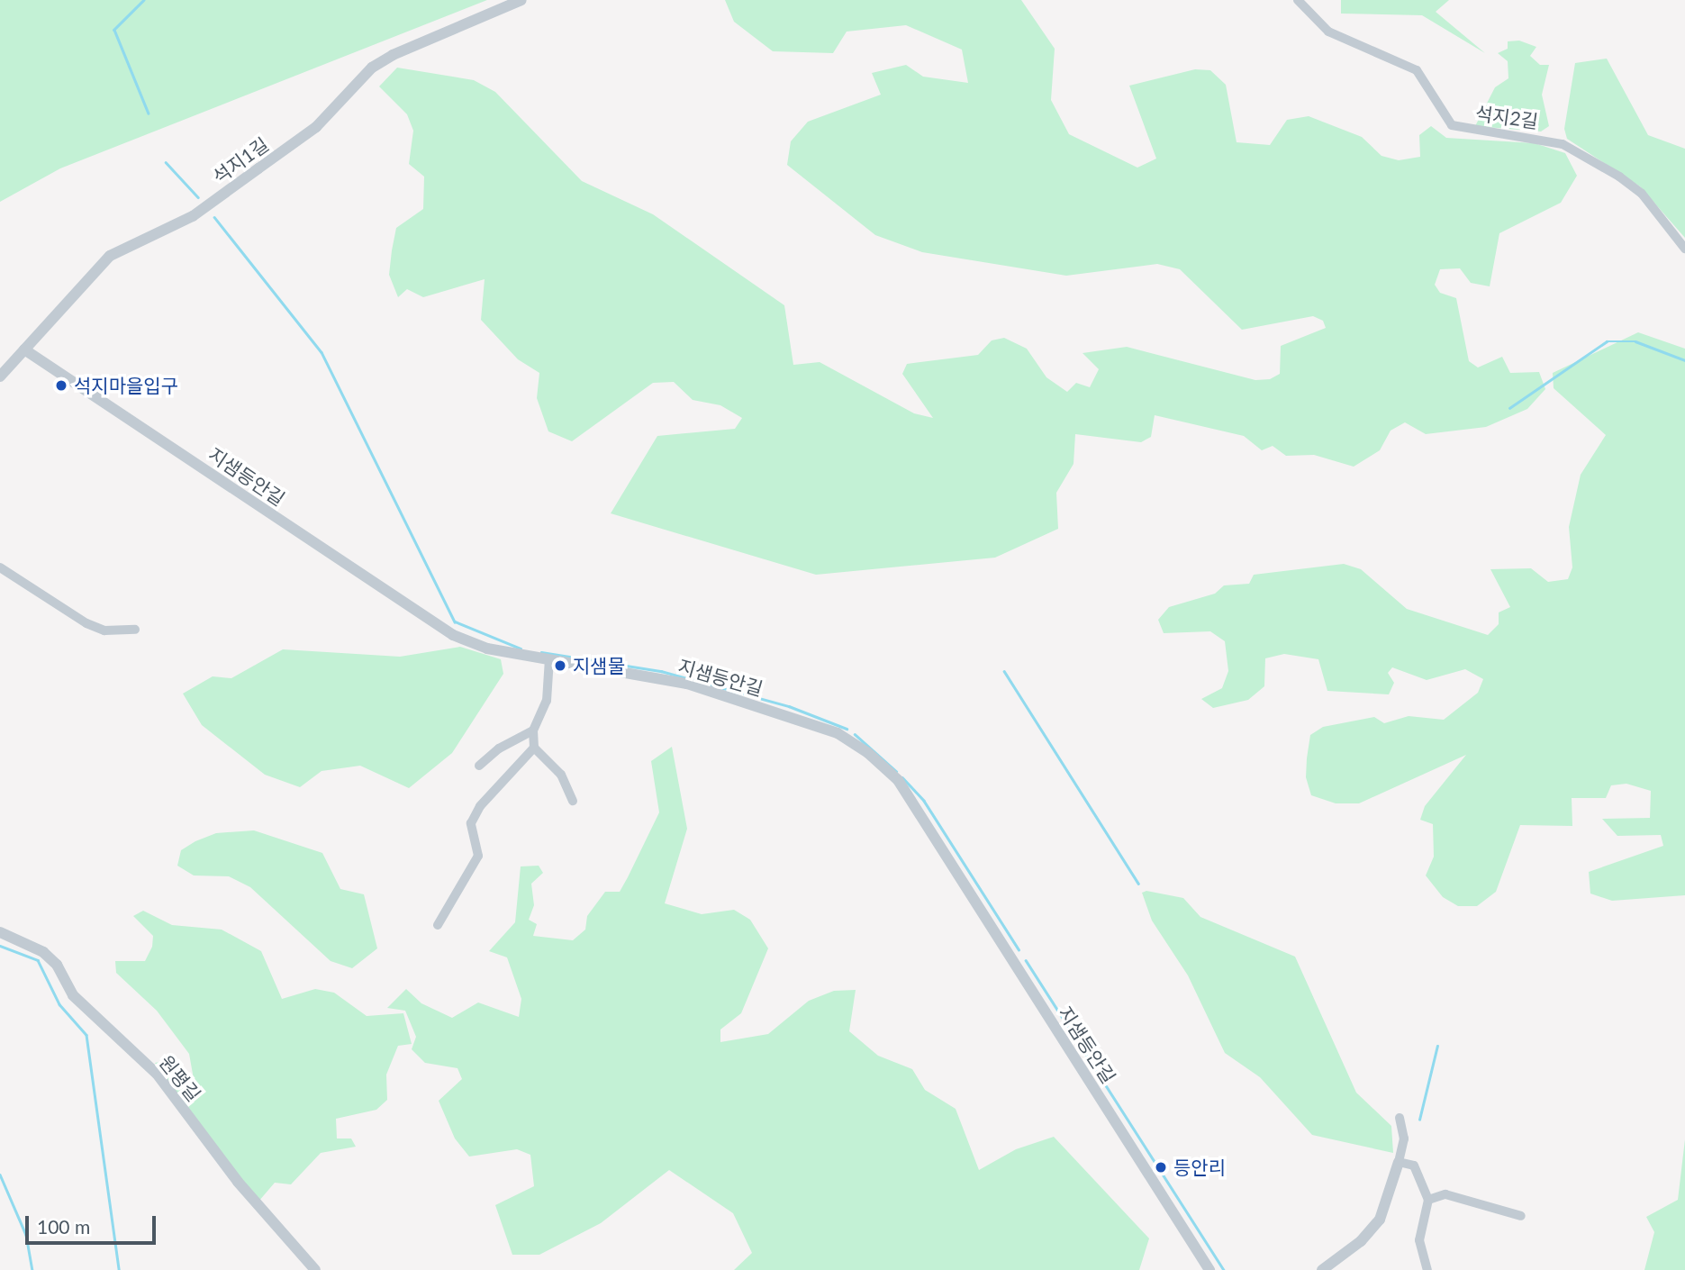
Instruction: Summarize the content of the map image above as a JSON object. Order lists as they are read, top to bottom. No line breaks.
{"streets":{"street":["석지2길","석지1길","지샘등안길","원평길"]},"crossings":[["석지1길","지샘등안길"]],"places":["석지마을입구","지샘물","등안리"],"scale_bar":"100 m"}
